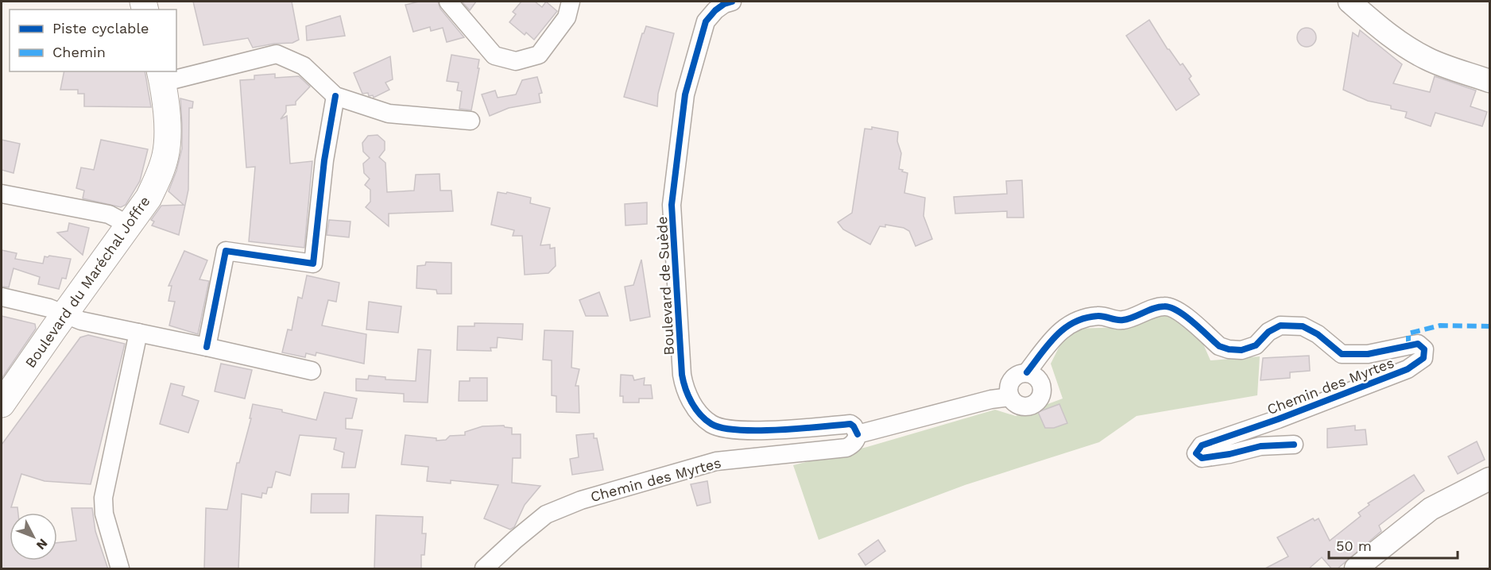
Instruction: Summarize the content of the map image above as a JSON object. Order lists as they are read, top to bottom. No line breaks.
{"streets":{"main road":["Boulevard du Maréchal Joffre"],"street":["Boulevard de Suède","Chemin des Myrtes"]},"crossings":[["Boulevard de Suède","Chemin des Myrtes"]],"legend":["Piste cyclable","Chemin"],"scale_bar":"50 m","north":"bottom right"}
